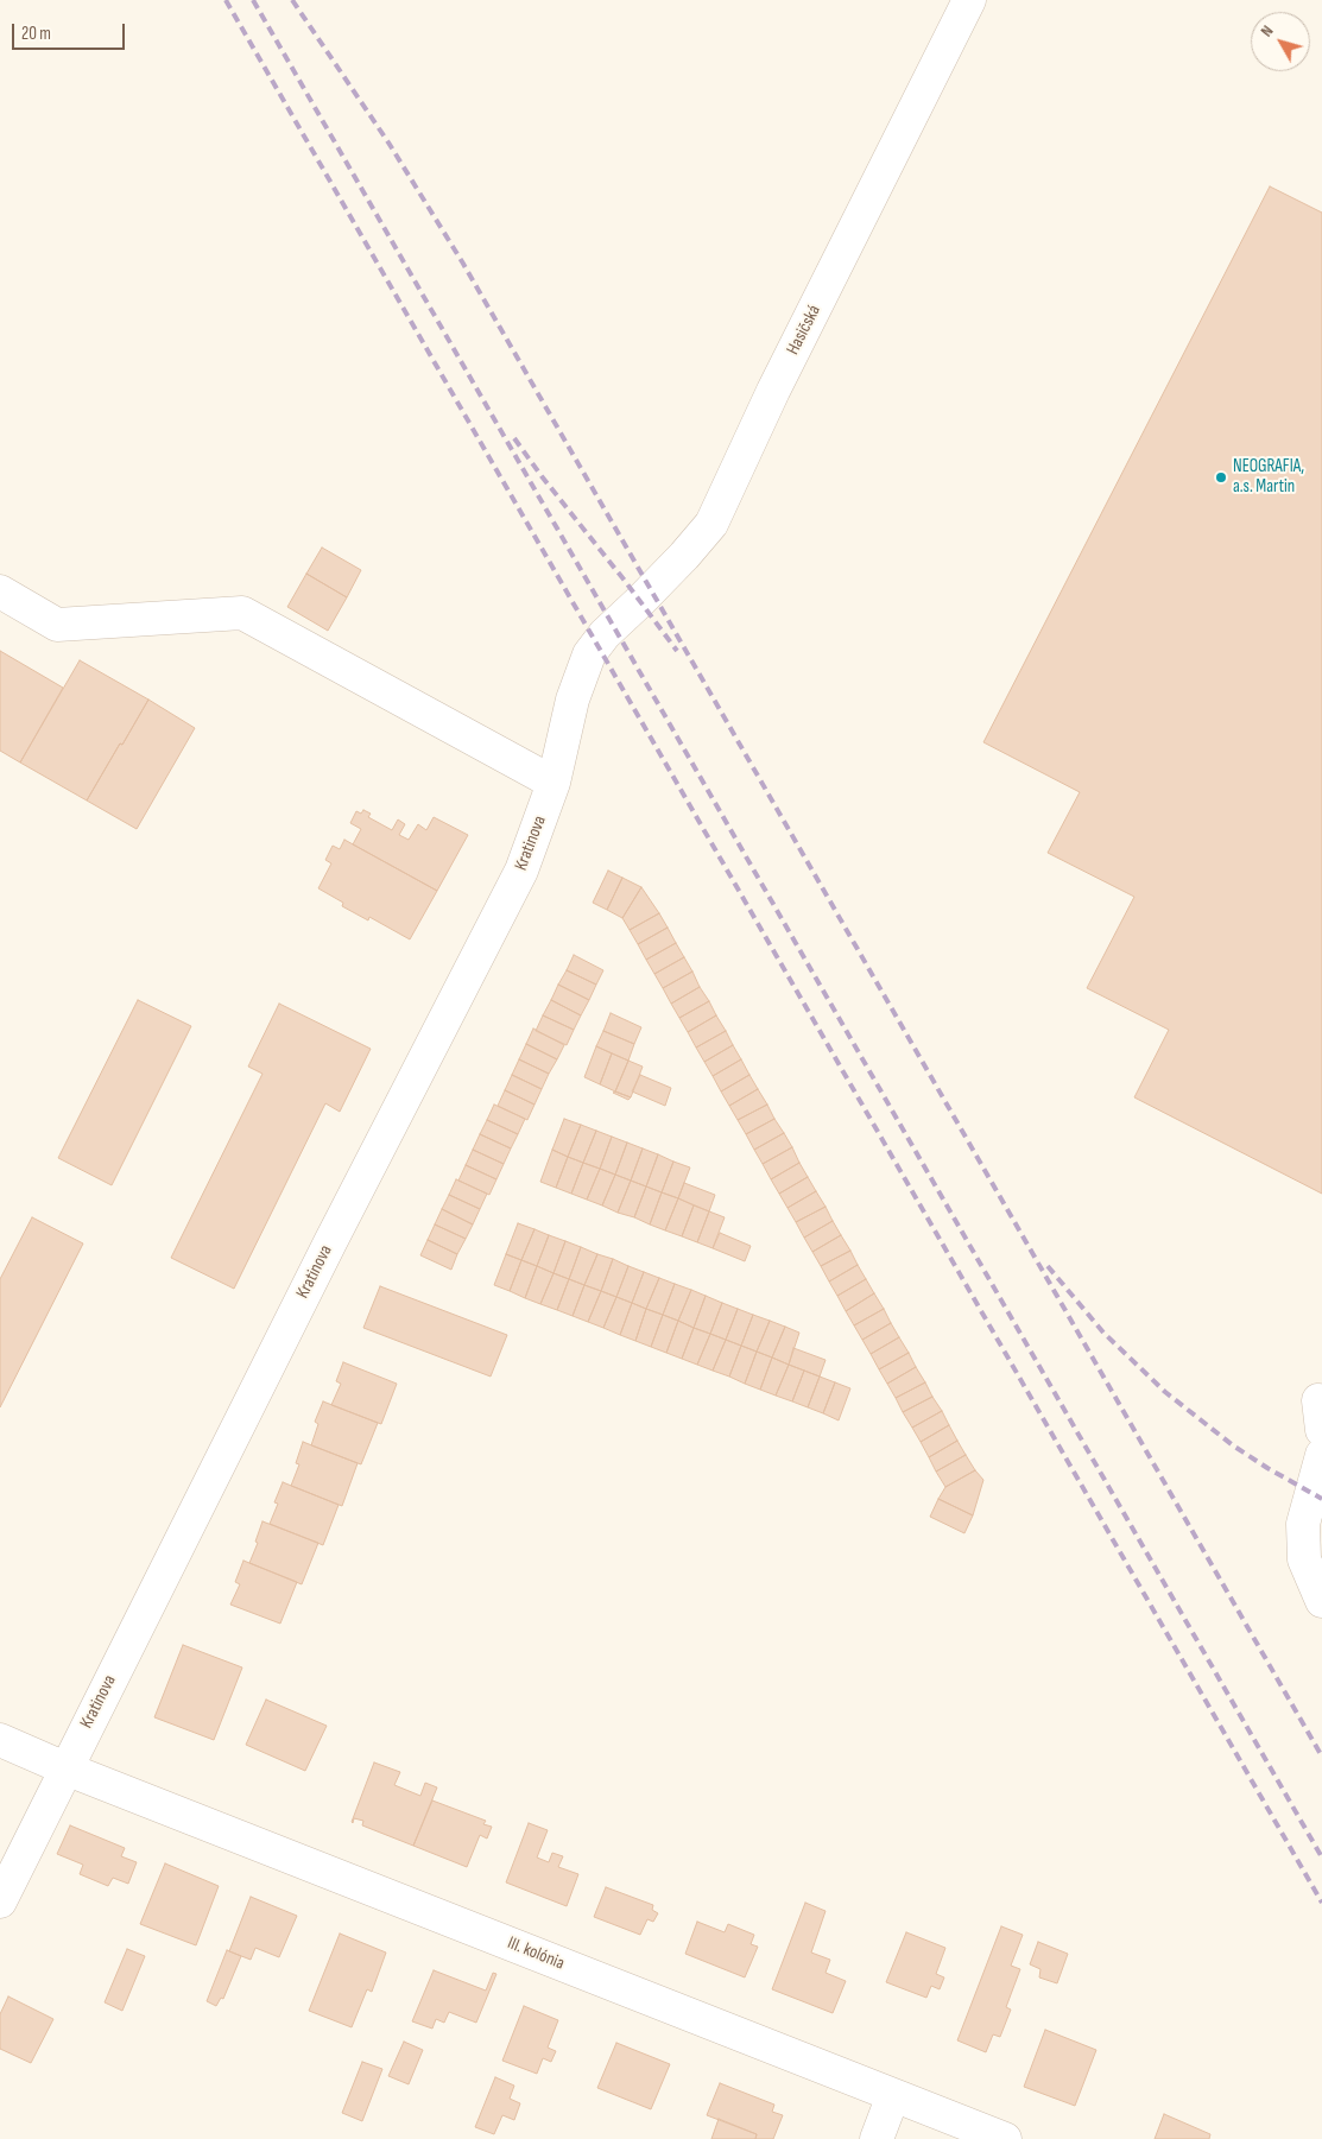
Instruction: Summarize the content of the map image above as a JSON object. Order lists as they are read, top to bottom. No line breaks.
{"streets":{"street":["Hasičská","Kratinova","III. kolónia"]},"crossings":[["Hasičská","Kratinova"],["Kratinova","III. kolónia"]],"places":["NEOGRAFIA, a.s. Martin"],"scale_bar":"20 m","north":"top left"}
